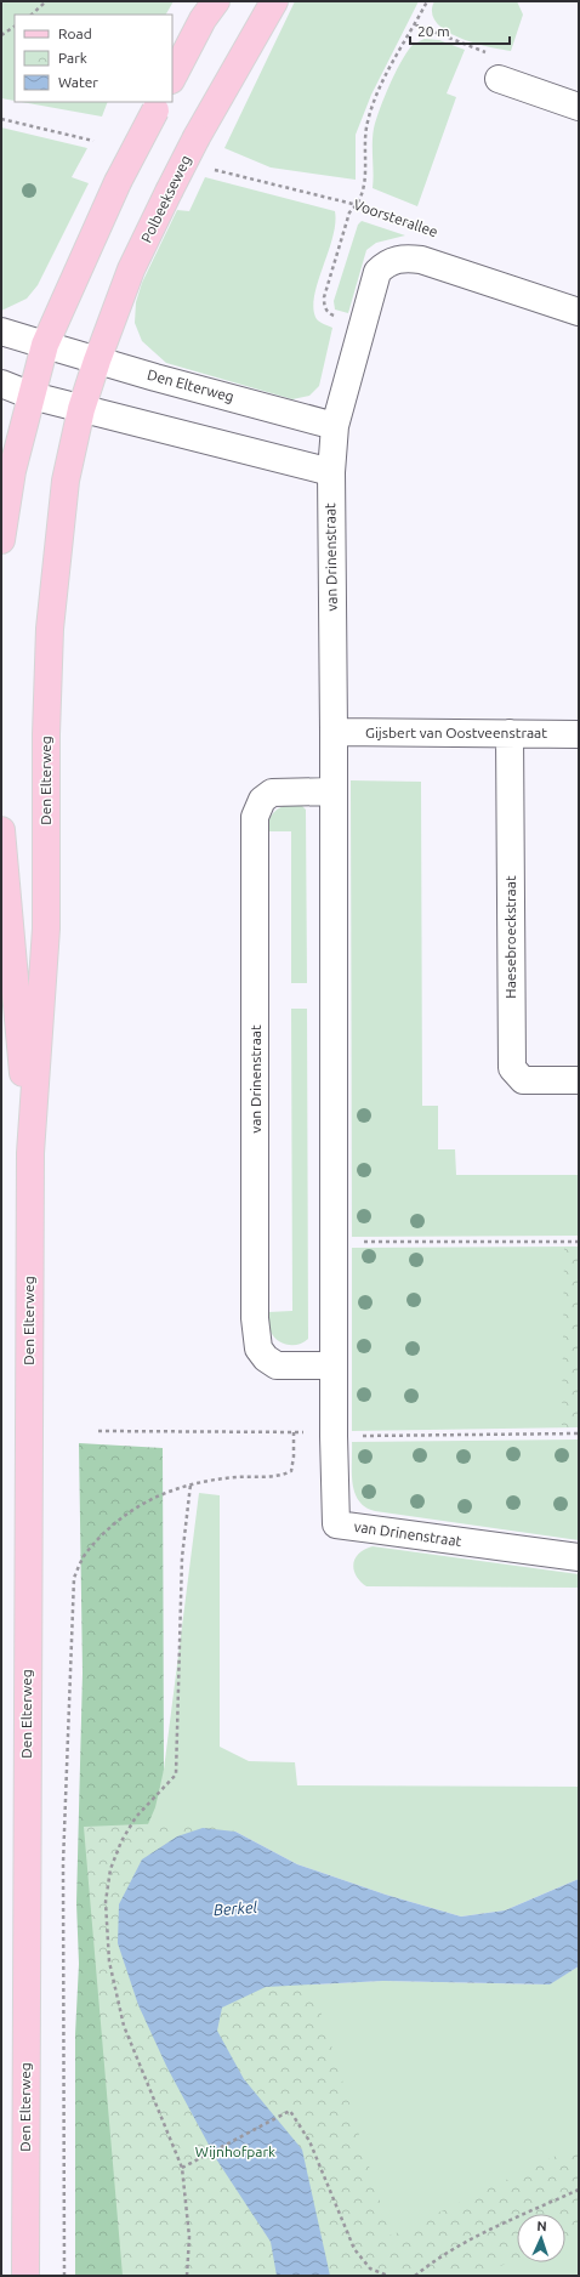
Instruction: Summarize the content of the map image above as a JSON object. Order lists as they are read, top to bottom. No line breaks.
{"streets":{"main road":["Polbeekseweg","Den Elterweg"],"street":["Voorsterallee","van Drinenstraat","Gijsbert van Oostveenstraat","Haesebroeckstraat"]},"crossings":[["Polbeekseweg","Den Elterweg"],["Voorsterallee","van Drinenstraat"],["Den Elterweg","van Drinenstraat"],["van Drinenstraat","Gijsbert van Oostveenstraat"],["Gijsbert van Oostveenstraat","Haesebroeckstraat"]],"water":["Berkel"],"parks":["Wijnhofpark"],"legend":["Road","Park","Water"],"scale_bar":"20 m","north":"top"}
